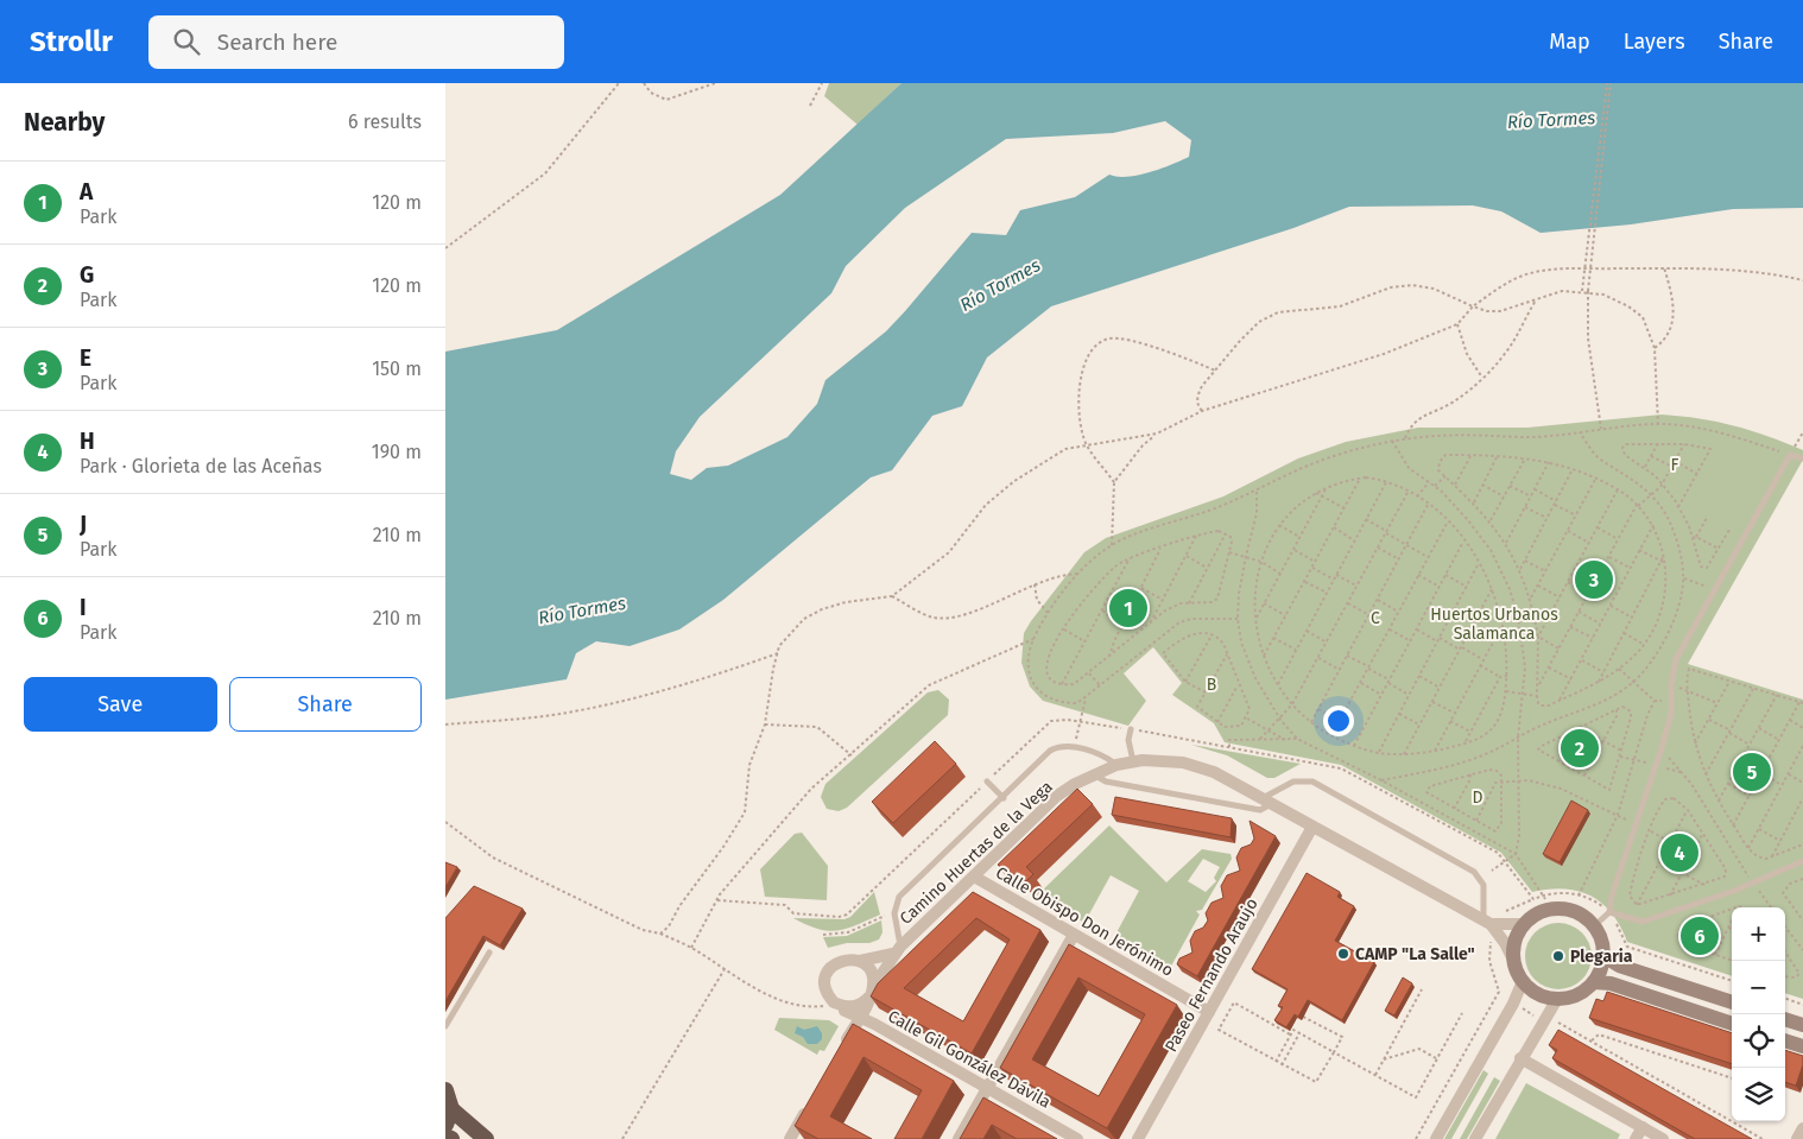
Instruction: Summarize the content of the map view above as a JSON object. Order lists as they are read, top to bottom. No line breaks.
{"streets":{"street":["Camino Huertas de la Vega","Calle Obispo Don Jerónimo","Paseo Fernando Araujo","Calle Gil González Dávila"]},"crossings":[["Camino Huertas de la Vega","Calle Obispo Don Jerónimo"],["Camino Huertas de la Vega","Paseo Fernando Araujo"],["Camino Huertas de la Vega","Calle Gil González Dávila"],["Calle Obispo Don Jerónimo","Paseo Fernando Araujo"]],"water":["Río Tormes"],"parks":["F","Huertos Urbanos Salamanca","C","B","D"],"places":["CAMP \"La Salle\"","Plegaria"],"page":{"header":"Strollr","search":"Search here","nav":["Map","Layers","Share"],"heading":["Nearby","6 results"],"list":[{"mark":"1","name":"A","note":"Park","value":"120 m"},{"mark":"2","name":"G","note":"Park","value":"120 m"},{"mark":"3","name":"E","note":"Park","value":"150 m"},{"mark":"4","name":"H","note":"Park · Glorieta de las Aceñas","value":"190 m"},{"mark":"5","name":"J","note":"Park","value":"210 m"},{"mark":"6","name":"I","note":"Park","value":"210 m"}],"pins":["3","1","2","5","4","6"],"buttons":["Save","Share"],"map_buttons":["+","−"]}}
